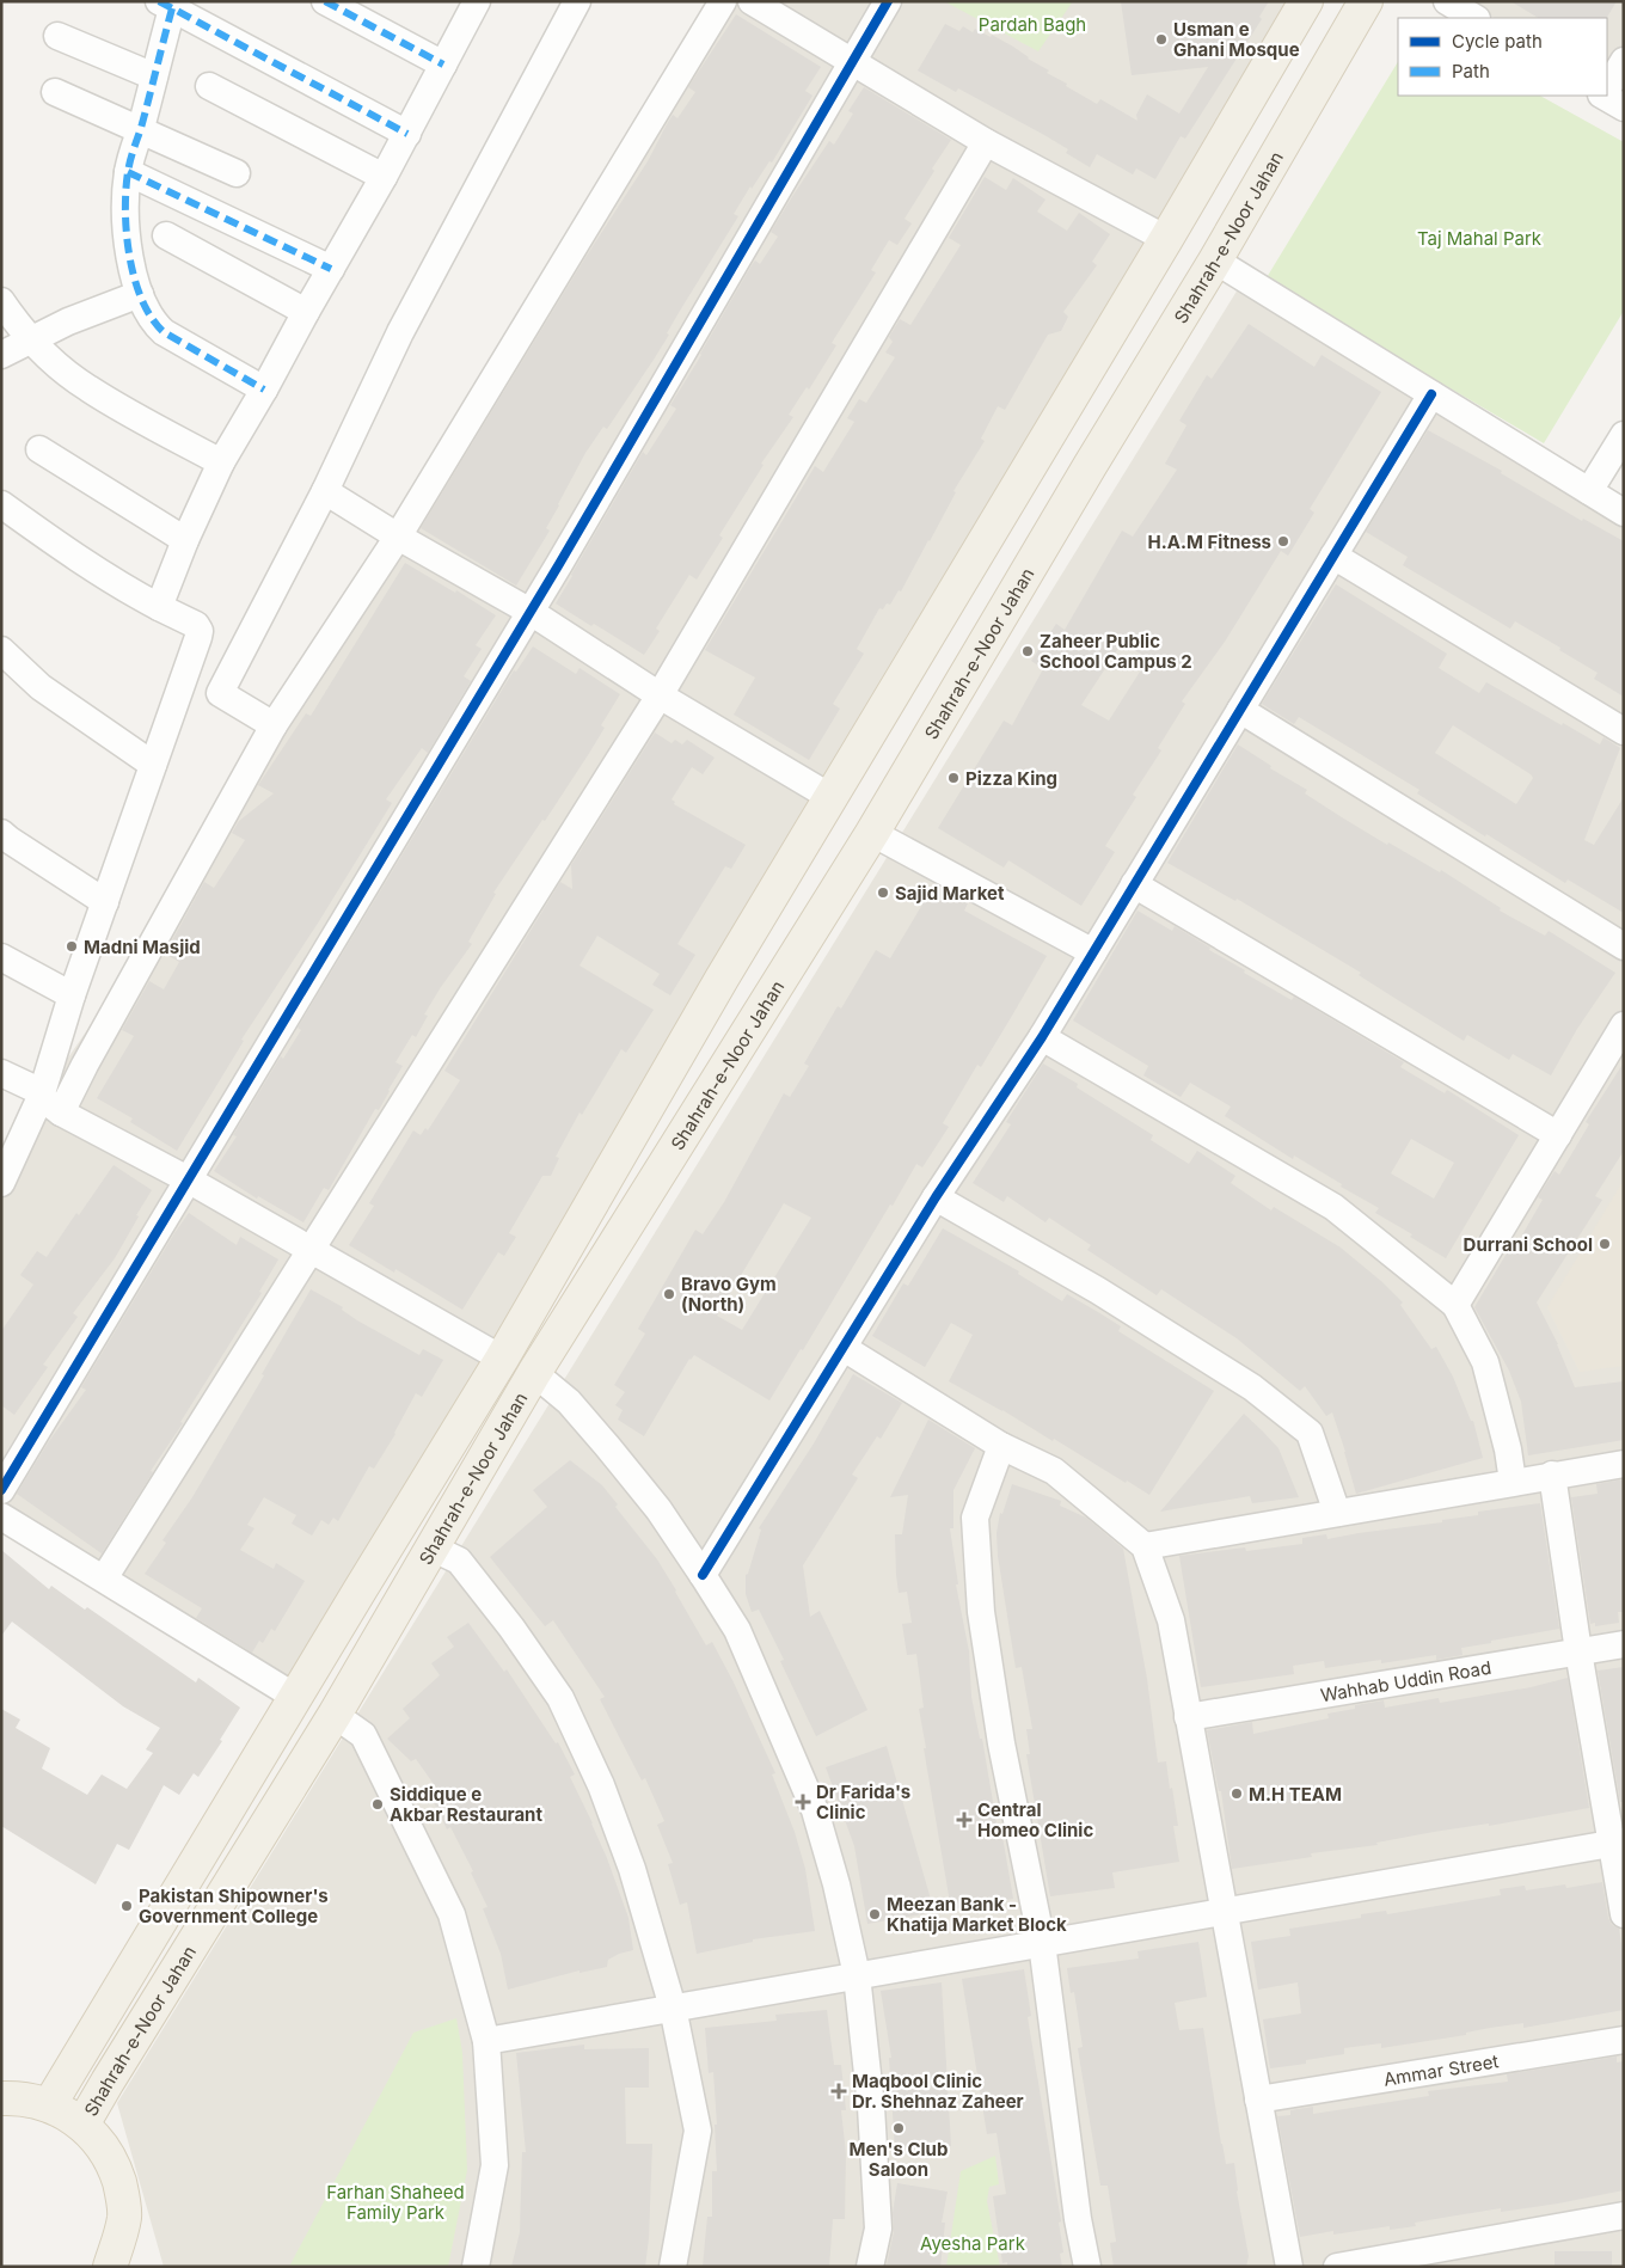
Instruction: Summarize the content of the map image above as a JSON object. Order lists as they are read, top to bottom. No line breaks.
{"streets":{"main road":["Shahrah-e-Noor Jahan"],"street":["Wahhab Uddin Road","Ammar Street"]},"parks":["Pardah Bagh","Taj Mahal Park","Farhan Shaheed Family Park","Ayesha Park"],"places":{"other":["Usman e Ghani Mosque","H.A.M Fitness","Zaheer Public School Campus 2","Pizza King","Sajid Market","Madni Masjid","Durrani School","Bravo Gym (North)","M.H TEAM","Siddique e Akbar Restaurant","Pakistan Shipowner's Government College","Meezan Bank - Khatija Market Block","Men's Club Saloon"],"health":["Dr Farida's Clinic","Central Homeo Clinic","Maqbool Clinic Dr. Shehnaz Zaheer"]},"legend":["Cycle path","Path"]}
